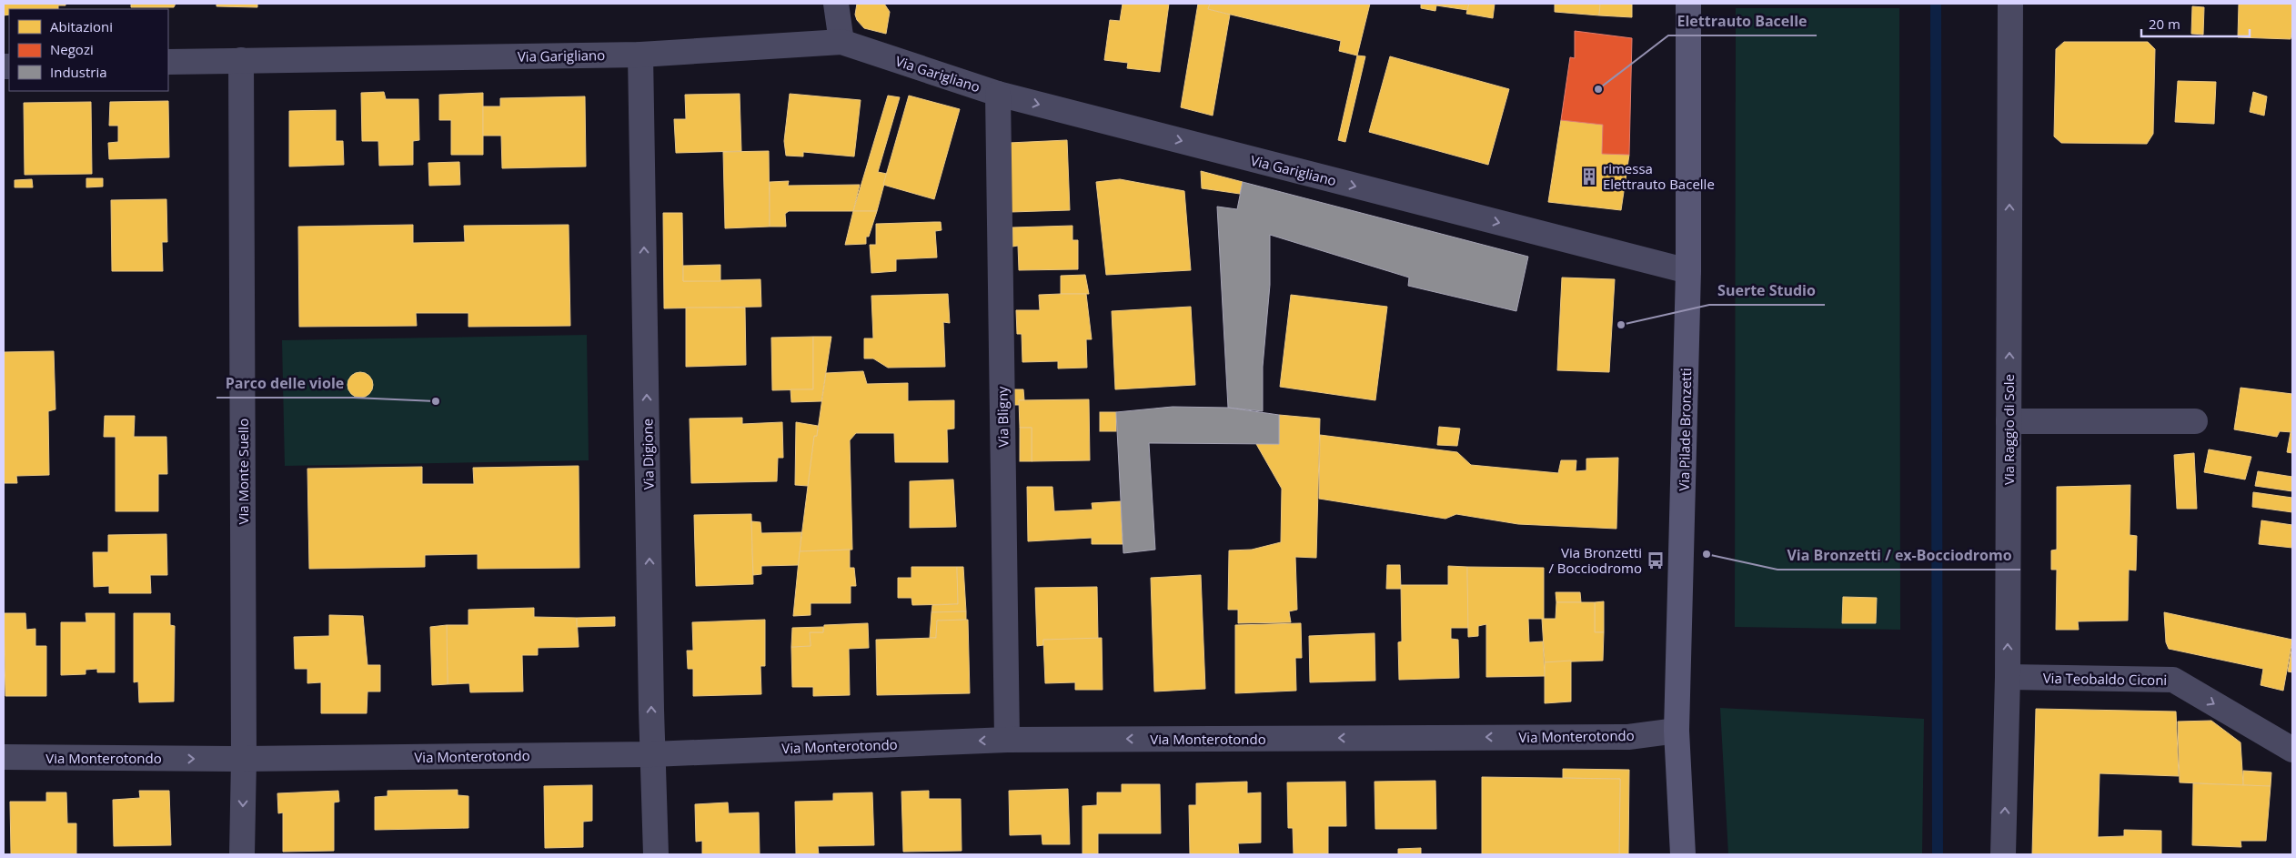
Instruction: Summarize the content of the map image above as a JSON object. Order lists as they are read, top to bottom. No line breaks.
{"streets":{"main road":["Via Pilade Bronzetti"],"street":["Via Garigliano","Via Bligny","Via Raggio di Sole","Via Digione","Via Monte Suello","Via Teobaldo Ciconi","Via Monterotondo"]},"crossings":[["Via Garigliano","Via Bligny"],["Via Garigliano","Via Pilade Bronzetti"],["Via Garigliano","Via Digione"],["Via Garigliano","Via Monte Suello"],["Via Bligny","Via Monterotondo"],["Via Pilade Bronzetti","Via Monterotondo"],["Via Raggio di Sole","Via Teobaldo Ciconi"],["Via Digione","Via Monterotondo"],["Via Monte Suello","Via Monterotondo"]],"one_way":["Via Garigliano","Via Raggio di Sole","Via Digione","Via Teobaldo Ciconi"],"places":{"other":["Elettrauto Bacelle","Suerte Studio","Parco delle viole","Via Bronzetti / ex-Bocciodromo"],"building":["rimessa Elettrauto Bacelle"],"bus stop":["Via Bronzetti / Bocciodromo"]},"legend":["Abitazioni","Negozi","Industria"],"scale_bar":"20 m"}
